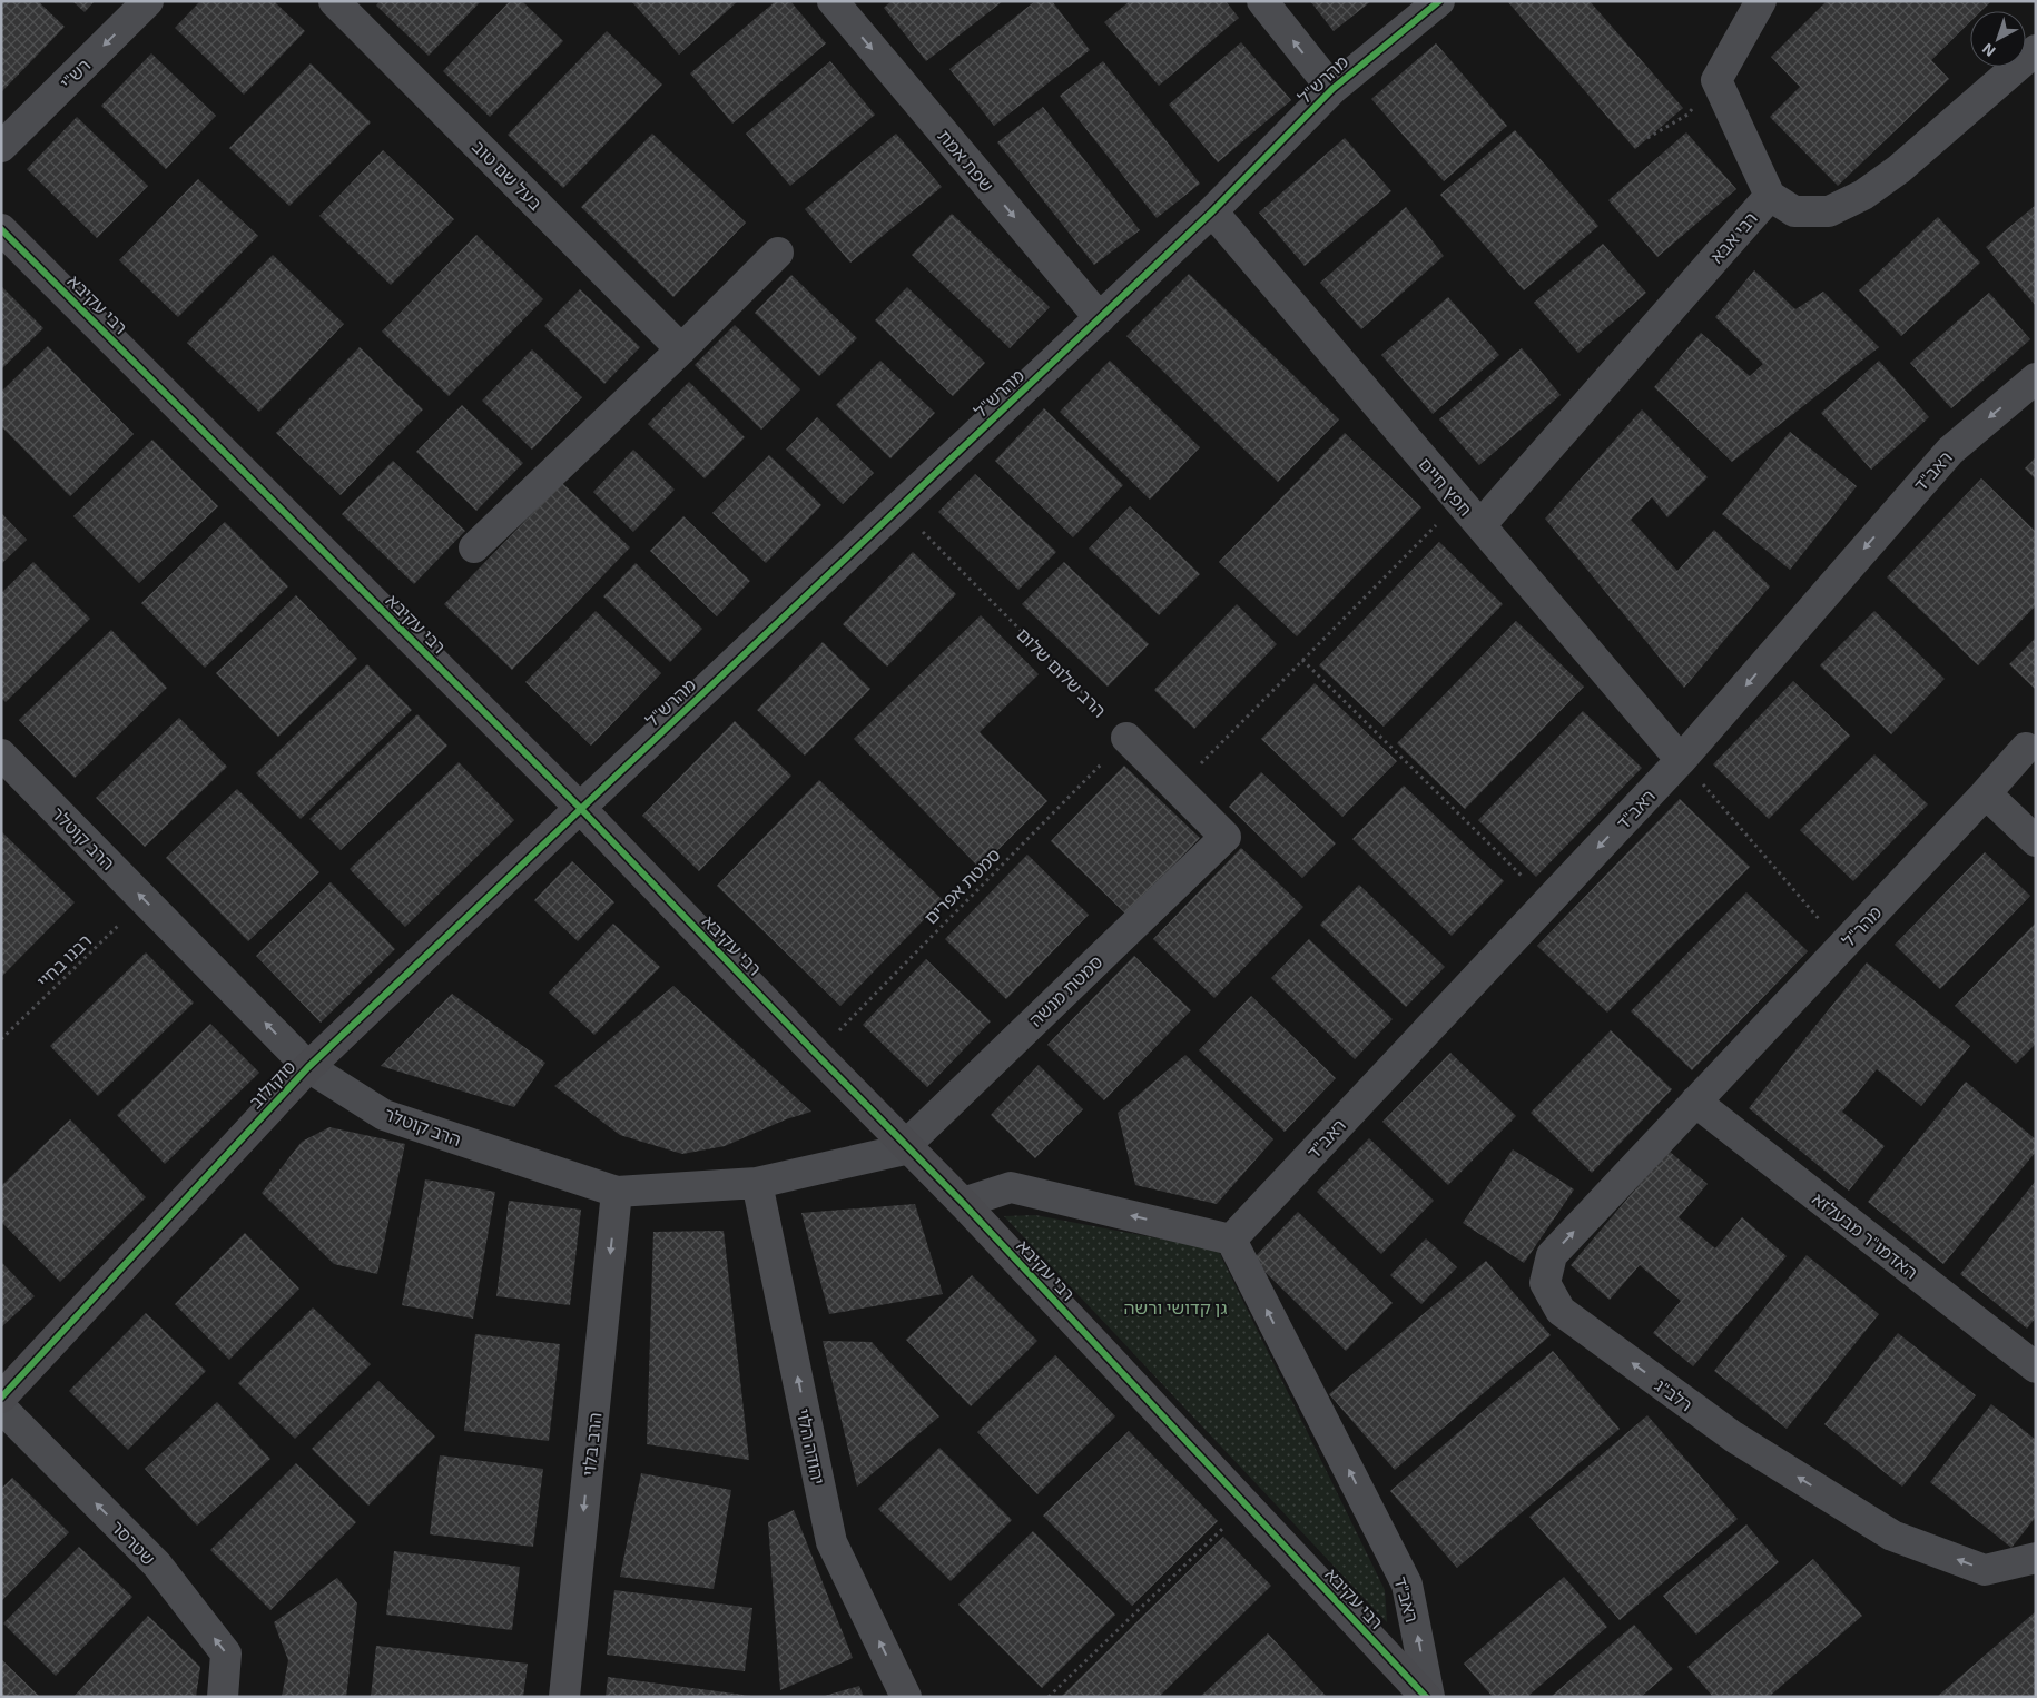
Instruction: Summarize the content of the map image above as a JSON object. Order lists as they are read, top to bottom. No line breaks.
{"streets":{"street":["רש\"י","מהרש\"ל","שפת אמת","בעל שם טוב","רבי אבא","רבי עקיבא","ראב\"ד","חפץ חיים","הרב קוטלר","מהר\"ל","סמטת מנשה","סוקולוב","האדמו\"ר מבעלזא","רלב\"ג","הרב בלוי","יהודה הלוי","שטרסר"],"path":["הרב שלום שלום","סמטת אפרים","רבנו בחיי"]},"crossings":[["מהרש\"ל","שפת אמת"],["מהרש\"ל","רבי עקיבא"],["מהרש\"ל","חפץ חיים"],["מהרש\"ל","הרב שלום שלום"],["מהרש\"ל","סוקולוב"],["רבי אבא","חפץ חיים"],["רבי עקיבא","ראב\"ד"],["רבי עקיבא","הרב קוטלר"],["רבי עקיבא","סמטת אפרים"],["רבי עקיבא","סמטת מנשה"],["רבי עקיבא","סוקולוב"],["ראב\"ד","חפץ חיים"],["הרב שלום שלום","סמטת אפרים"],["הרב קוטלר","רבנו בחיי"],["הרב קוטלר","סמטת מנשה"],["הרב קוטלר","סוקולוב"],["הרב קוטלר","הרב בלוי"],["הרב קוטלר","יהודה הלוי"],["מהר\"ל","האדמו\"ר מבעלזא"],["מהר\"ל","רלב\"ג"],["האדמו\"ר מבעלזא","רלב\"ג"]],"one_way":["רש\"י","שפת אמת","הרב קוטלר","הרב בלוי","יהודה הלוי","שטרסר"],"parks":["גן קדושי ורשה"],"north":"bottom left"}
